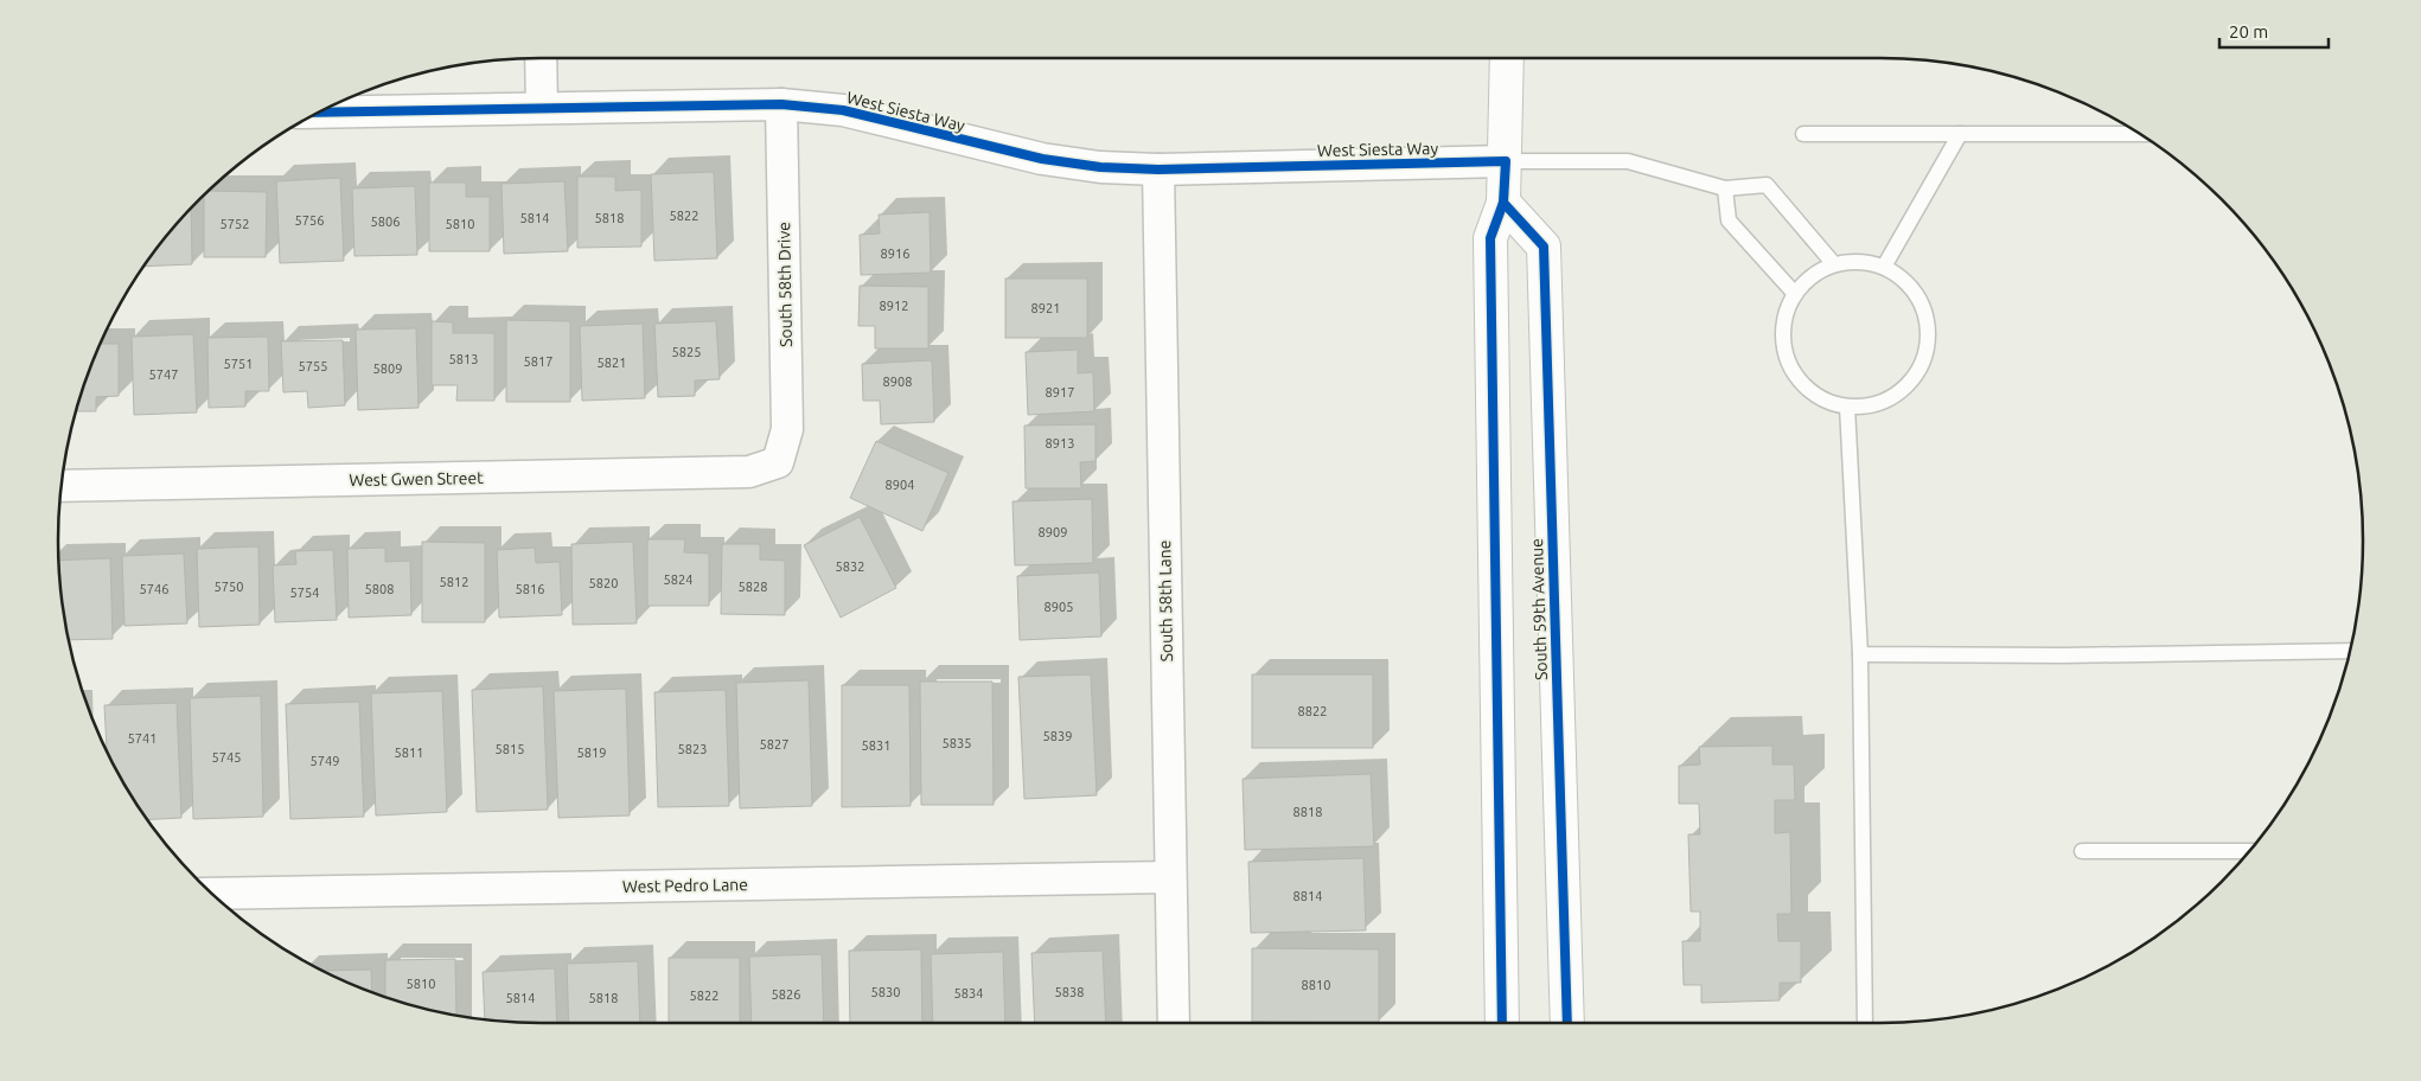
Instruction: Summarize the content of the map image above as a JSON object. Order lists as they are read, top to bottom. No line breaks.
{"streets":{"main road":["South 59th Avenue"],"street":["West Siesta Way","South 58th Drive","West Gwen Street","South 58th Lane","West Pedro Lane"]},"crossings":[["West Siesta Way","South 58th Drive"],["West Siesta Way","South 58th Lane"],["South 58th Drive","West Gwen Street"],["South 58th Lane","West Pedro Lane"]],"house_numbers":["5822","5814","5818","5756","5806","5752","5810","8916","8912","8921","5825","5813","5817","5821","5751","5755","5809","5747","8908","8917","8913","8904","8909","5832","5824","5812","5820","5750","5828","5746","5808","5816","5754","8905","8822","5839","5741","5835","5827","5831","5815","5823","5811","5819","5745","5749","8818","8814","5810","8810","5830","5838","5834","5826","5822","5814","5818"],"scale_bar":"20 m"}
